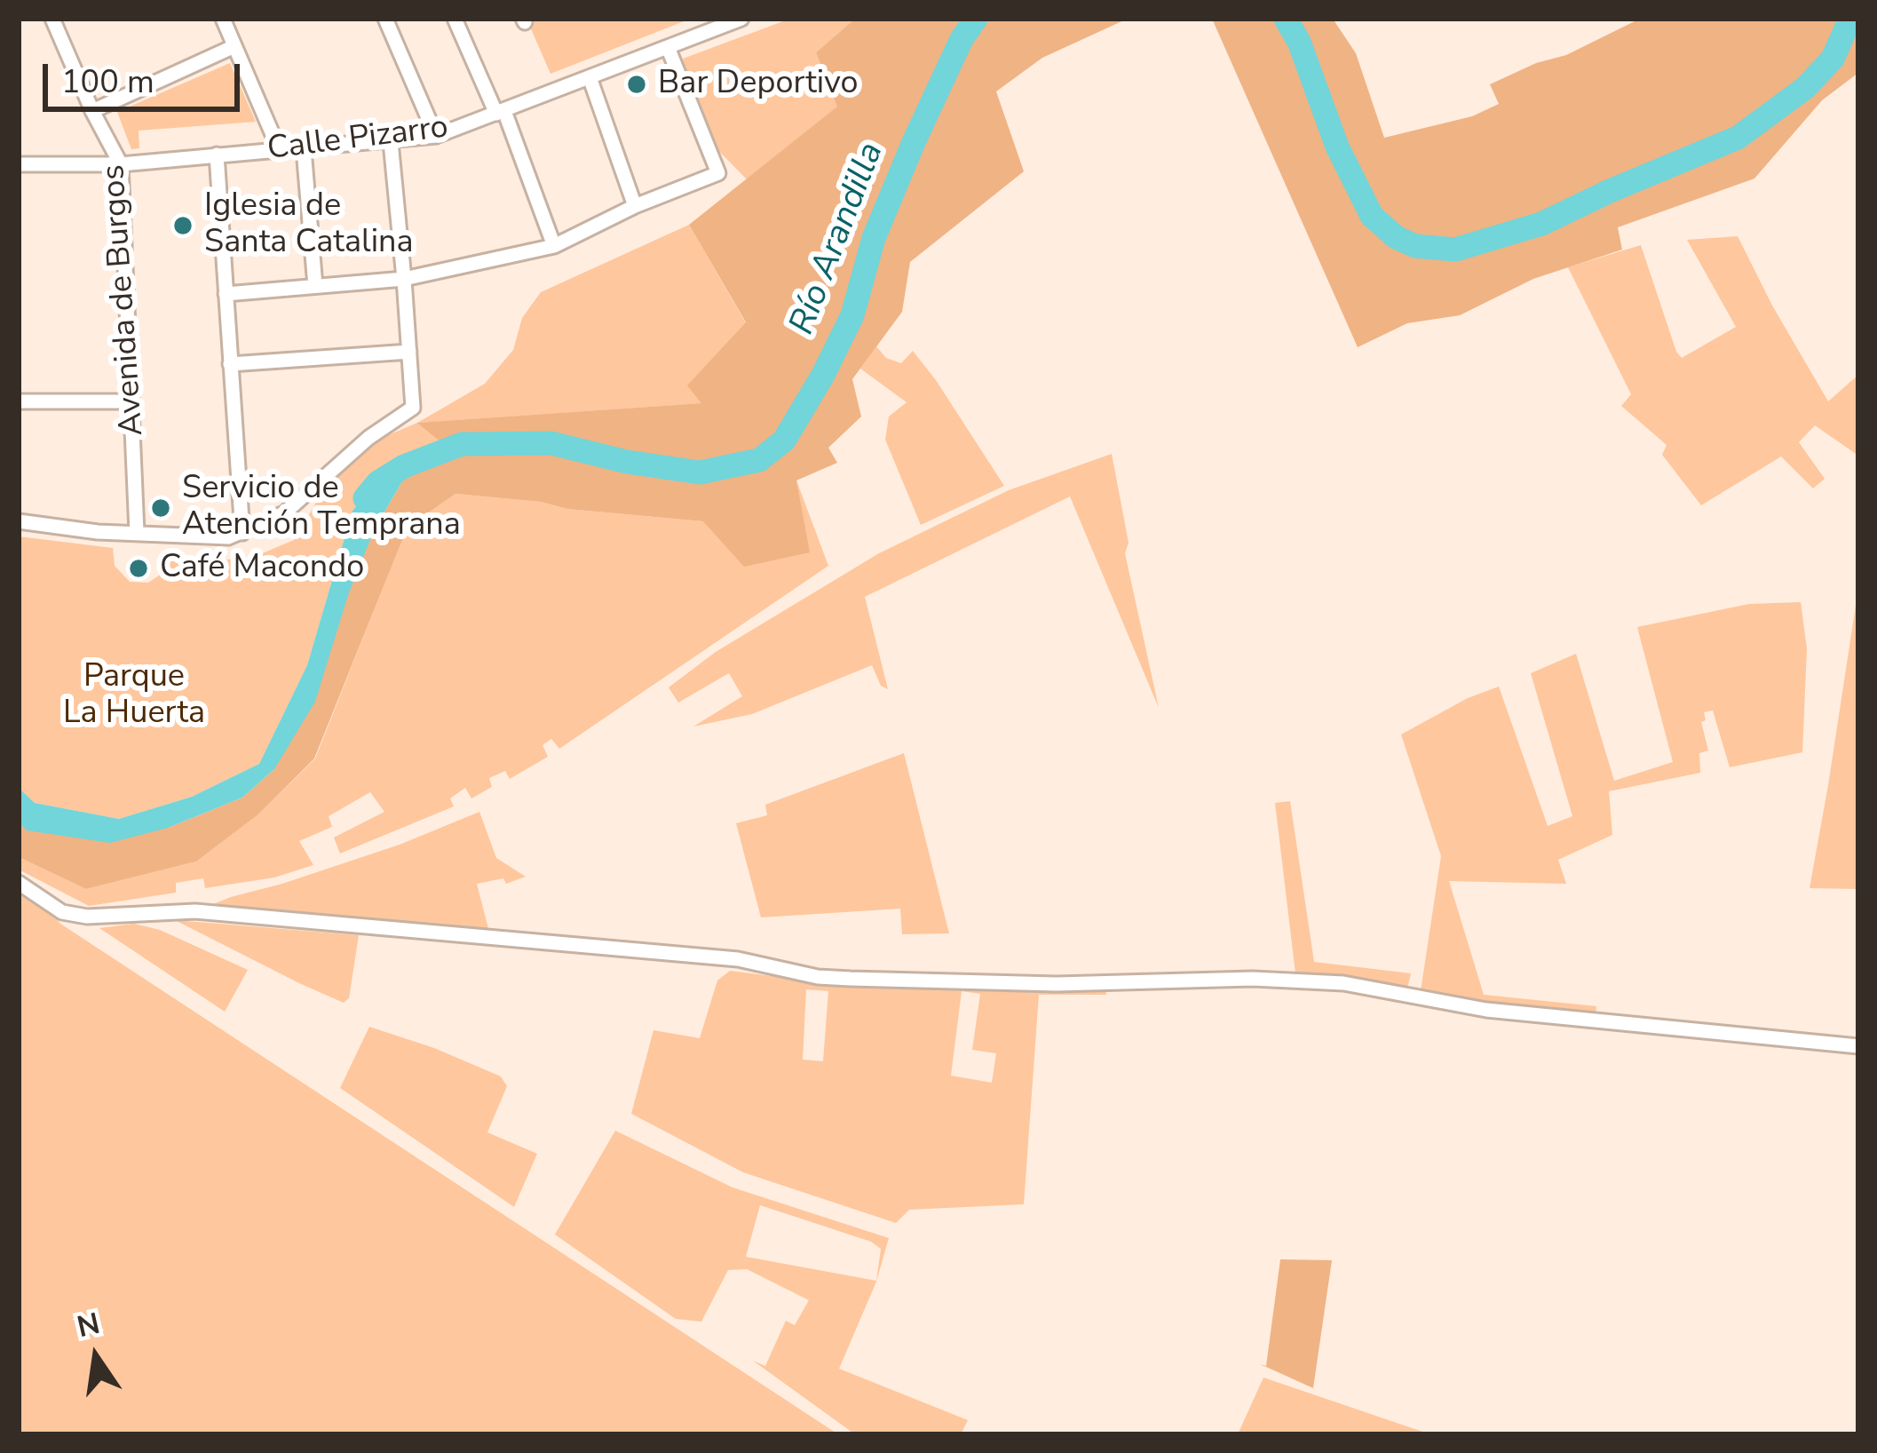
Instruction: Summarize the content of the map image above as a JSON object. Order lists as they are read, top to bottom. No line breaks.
{"streets":{"street":["Calle Pizarro","Avenida de Burgos"]},"crossings":[["Calle Pizarro","Avenida de Burgos"]],"water":["Río Arandilla"],"parks":["Parque La Huerta"],"places":["Bar Deportivo","Iglesia de Santa Catalina","Servicio de Atención Temprana","Café Macondo"],"scale_bar":"100 m","north":"top"}
